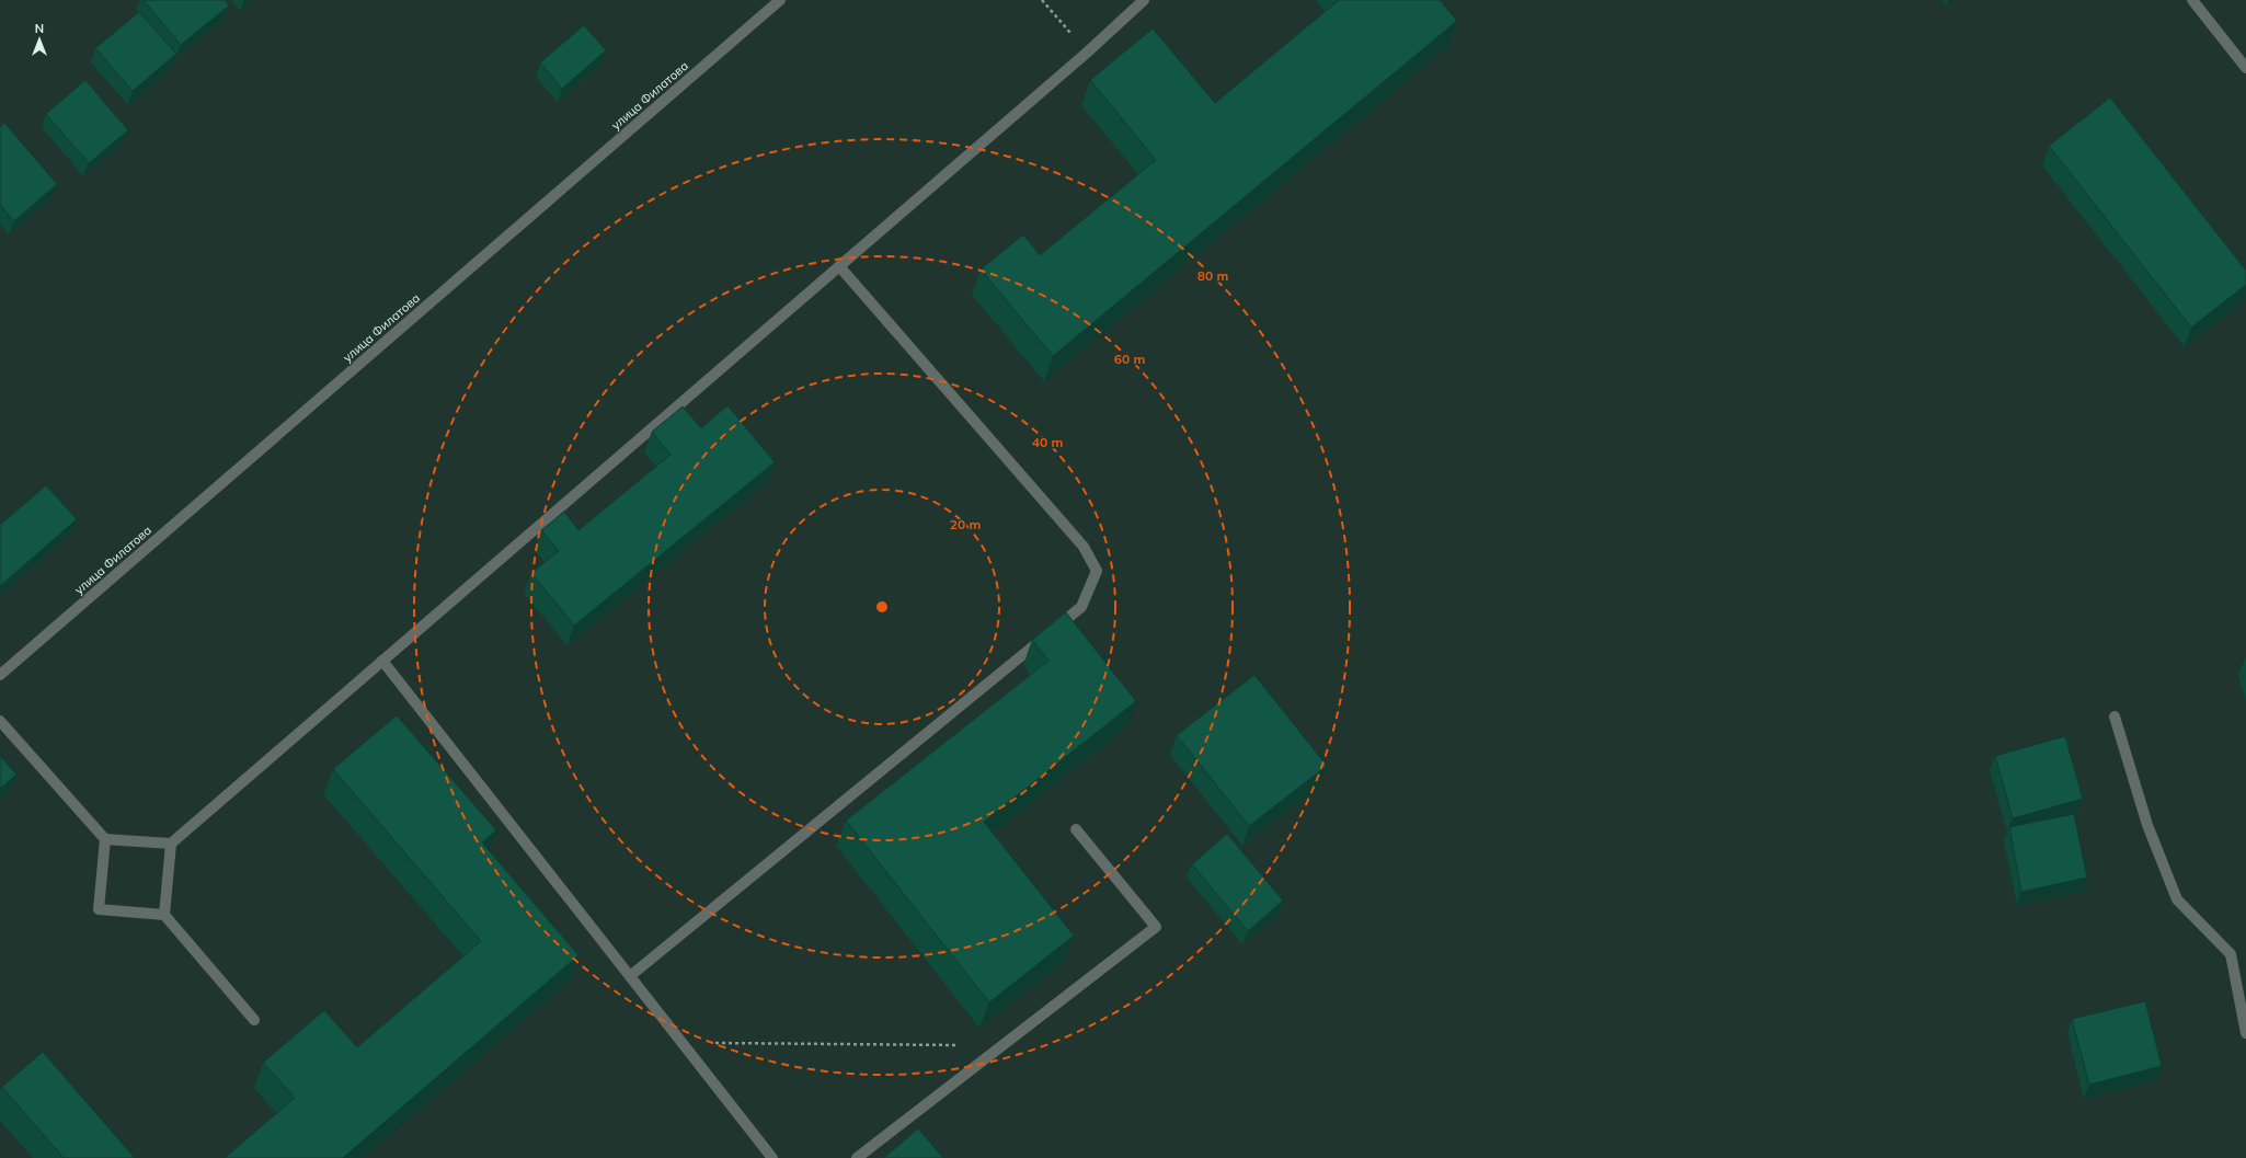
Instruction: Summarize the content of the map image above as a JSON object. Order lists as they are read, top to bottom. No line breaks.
{"streets":{"street":["улица Филатова"]},"north":"top","rings":["80 m","60 m","40 m","20 m"]}
